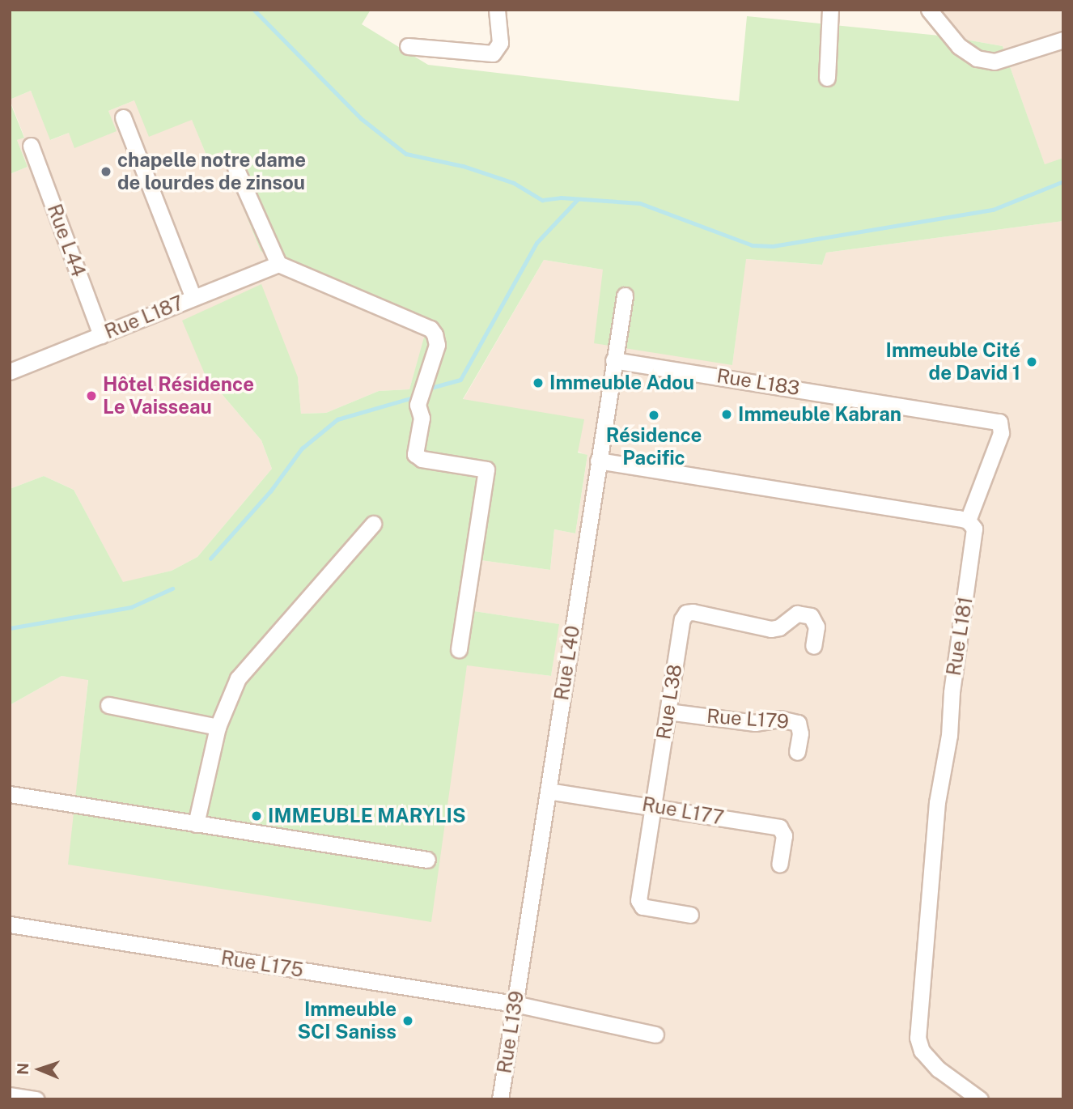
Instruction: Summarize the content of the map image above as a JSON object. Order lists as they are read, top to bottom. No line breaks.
{"streets":{"street":["Rue L44","Rue L187","Rue L183","Rue L181","Rue L40","Rue L38","Rue L179","Rue L177","Rue L175","Rue L139"]},"crossings":[["Rue L44","Rue L187"],["Rue L183","Rue L181"],["Rue L183","Rue L40"],["Rue L40","Rue L177"],["Rue L40","Rue L139"],["Rue L38","Rue L179"],["Rue L38","Rue L177"],["Rue L175","Rue L139"]],"places":["chapelle notre dame de lourdes de zinsou","Immeuble Cité de David 1","Immeuble Adou","Hôtel Résidence Le Vaisseau","Immeuble Kabran","Résidence Pacific","IMMEUBLE MARYLIS","Immeuble SCI Saniss"],"north":"left"}
